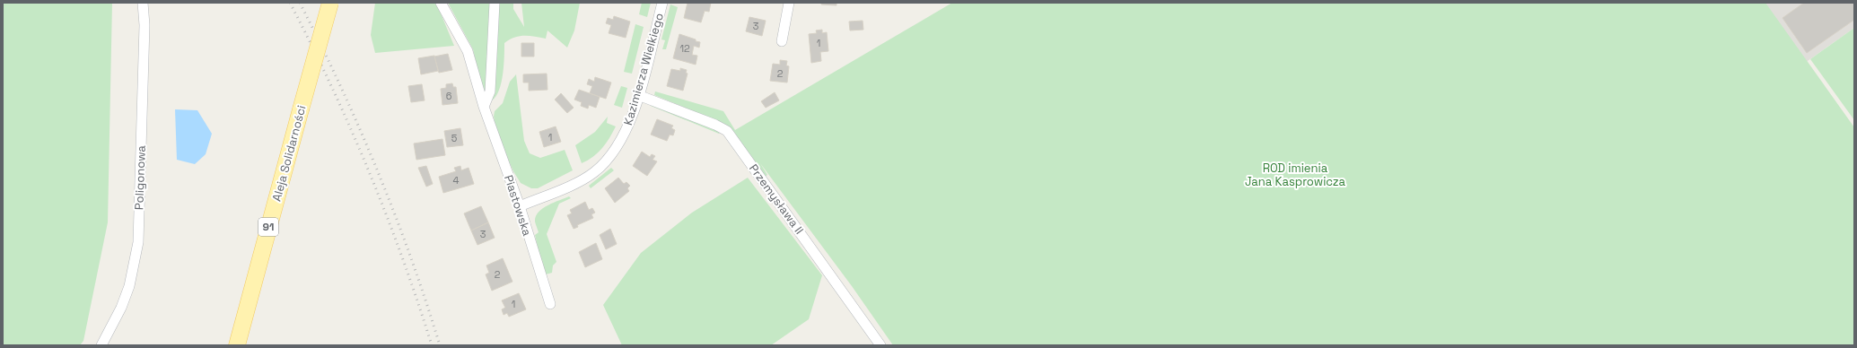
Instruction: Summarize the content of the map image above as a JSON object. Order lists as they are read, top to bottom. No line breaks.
{"streets":{"main road":["Aleja Solidarności","91"],"street":["Kazimierza Wielkiego","Poligonowa","Przemysława II","Piastowska"]},"crossings":[["Kazimierza Wielkiego","Przemysława II"],["Kazimierza Wielkiego","Piastowska"]],"parks":["ROD imienia Jana Kasprowicza"],"house_numbers":["3","1","12","2","6","1","5","4","3","2","1"]}
